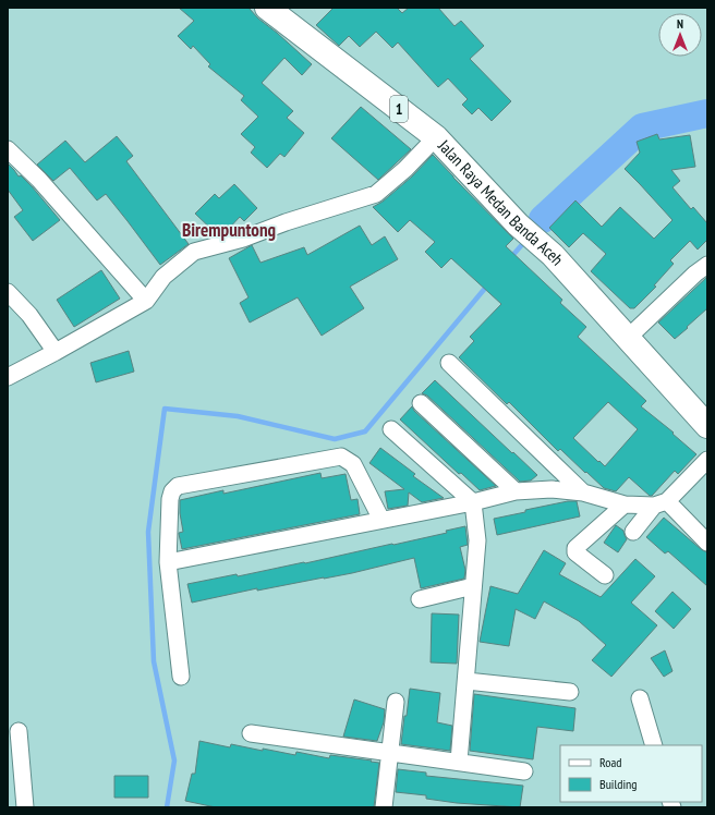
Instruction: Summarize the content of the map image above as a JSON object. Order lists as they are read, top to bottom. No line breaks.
{"streets":{"highway":["1","Jalan Raya Medan Banda Aceh"]},"districts":["Birempuntong"],"legend":["Road","Building"],"north":"top"}
